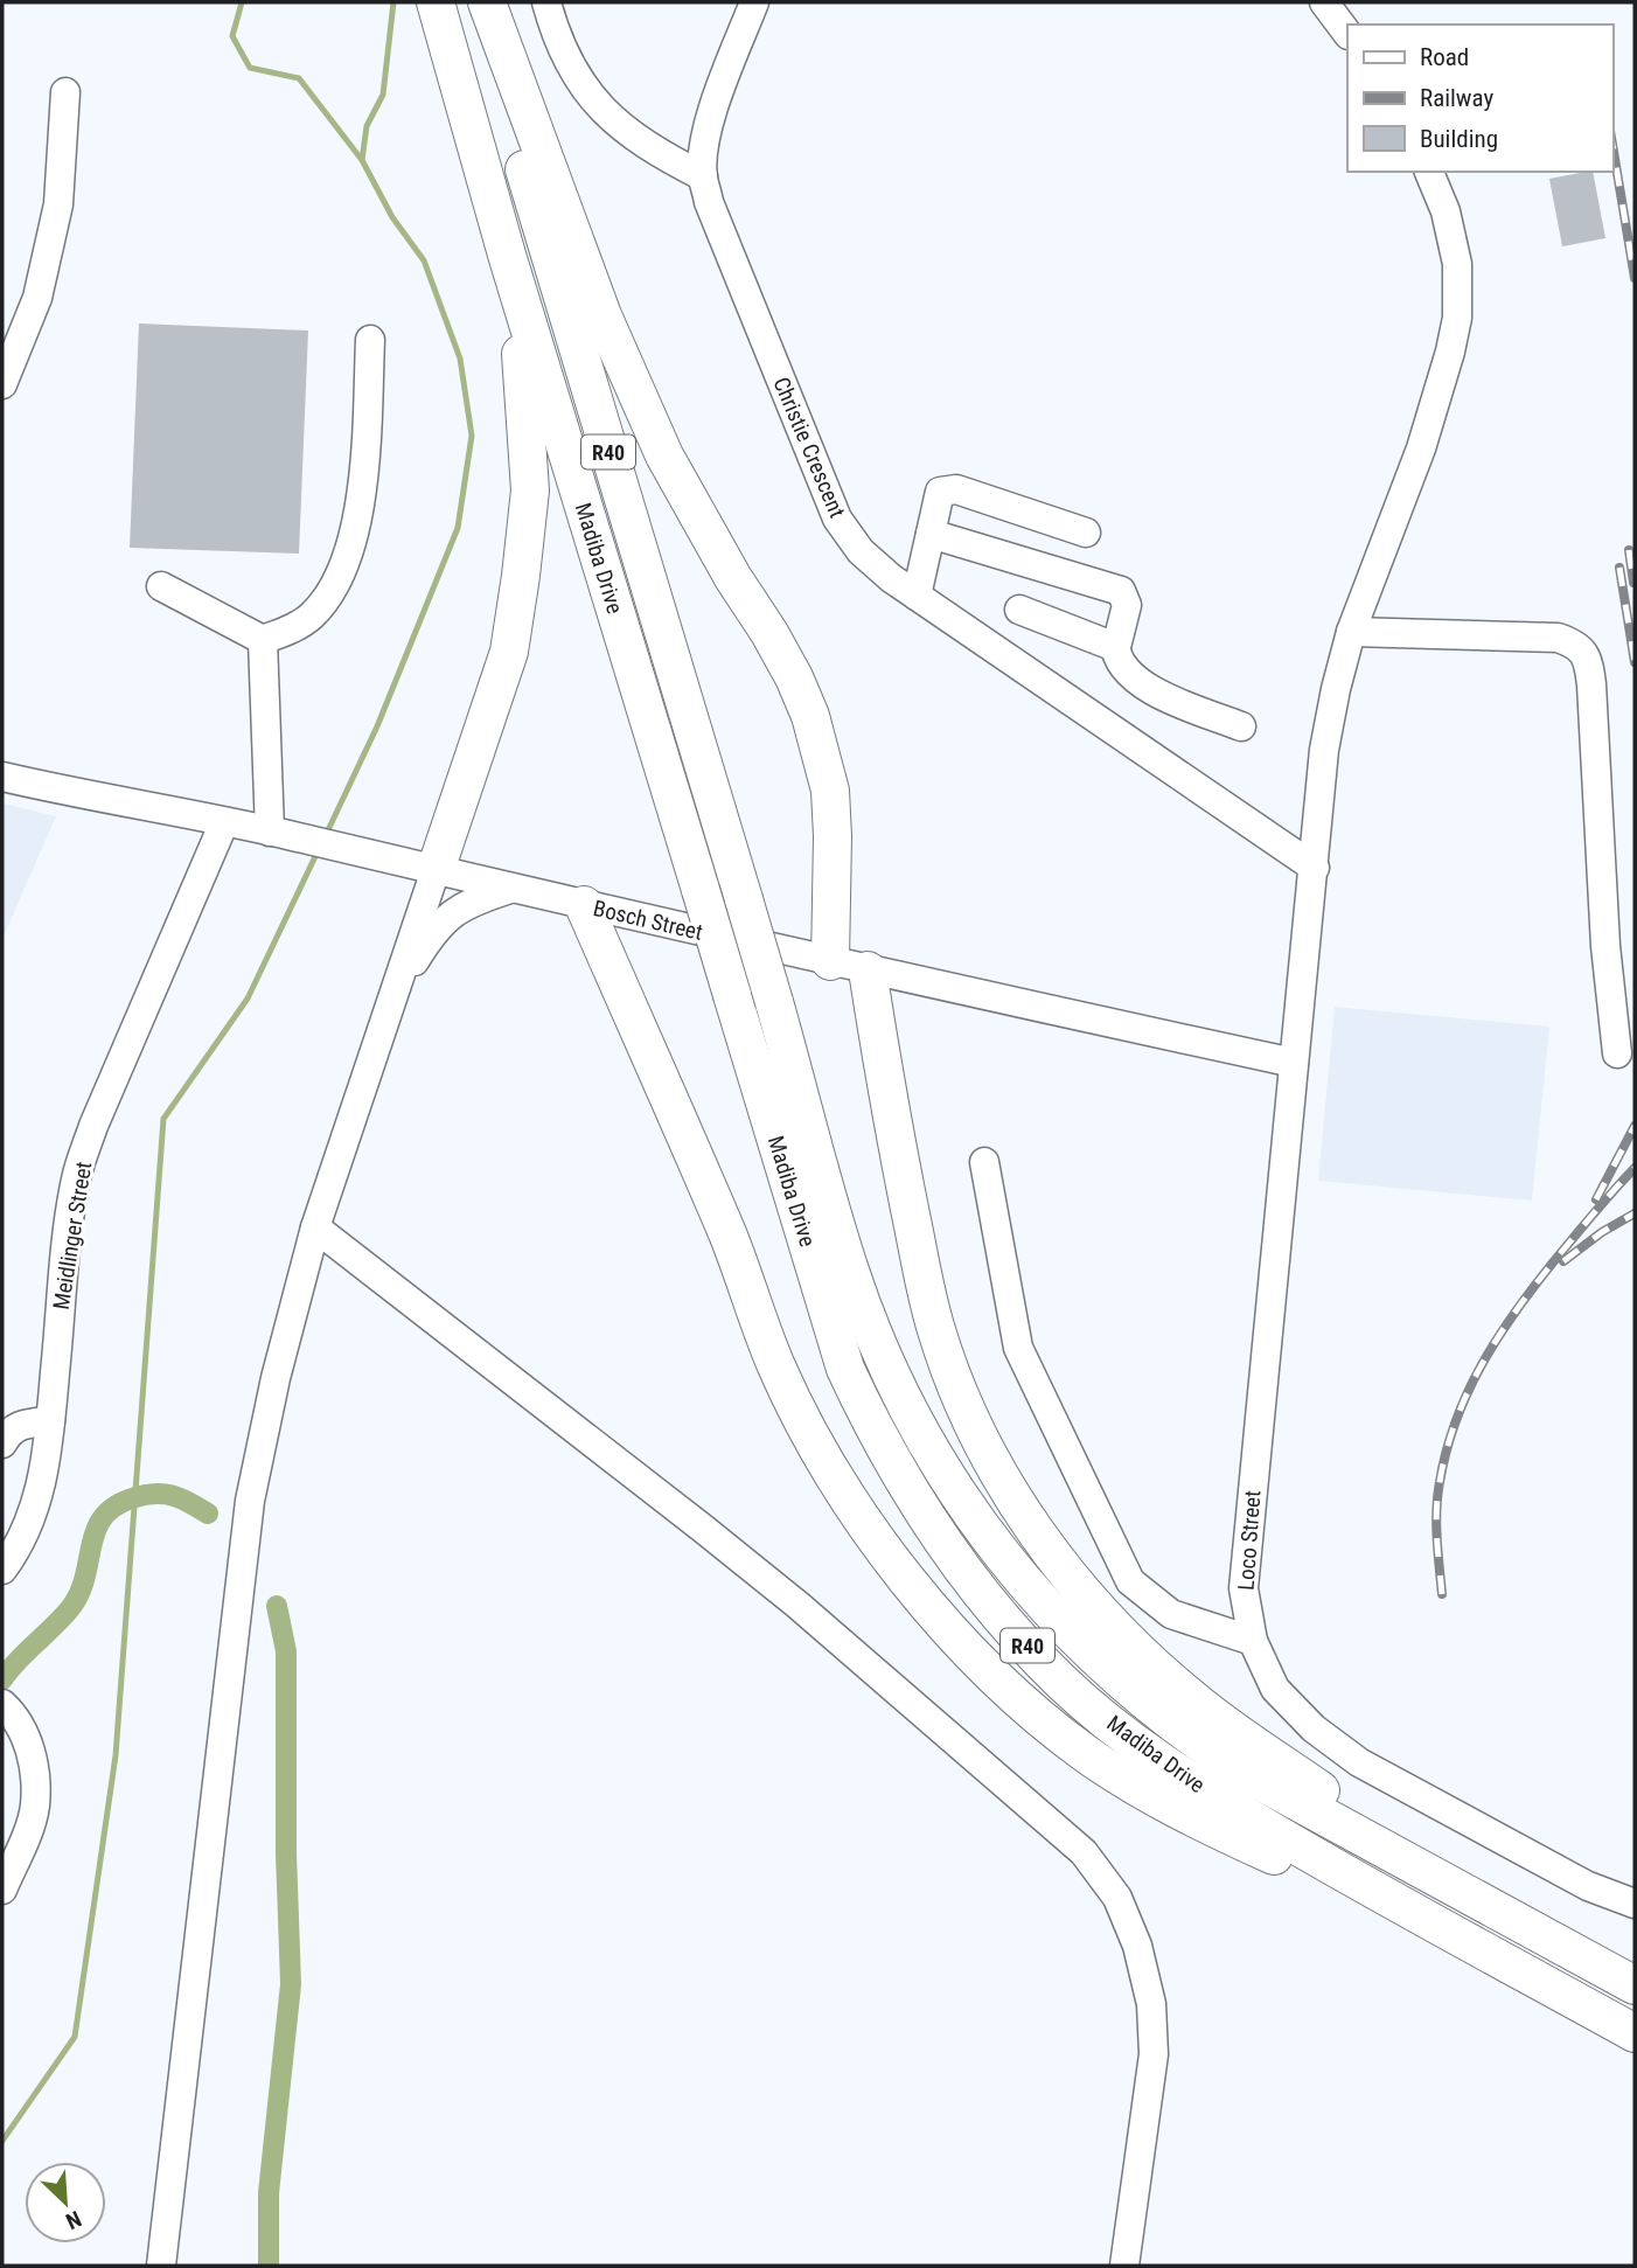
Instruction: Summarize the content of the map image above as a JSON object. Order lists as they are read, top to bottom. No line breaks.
{"streets":{"main road":["R40","Madiba Drive"],"street":["Christie Crescent","Bosch Street","Meidlinger Street","Loco Street"]},"crossings":[["Christie Crescent","Loco Street"],["Bosch Street","Meidlinger Street"],["Bosch Street","Loco Street"]],"legend":["Road","Railway","Building"],"north":"bottom right"}
